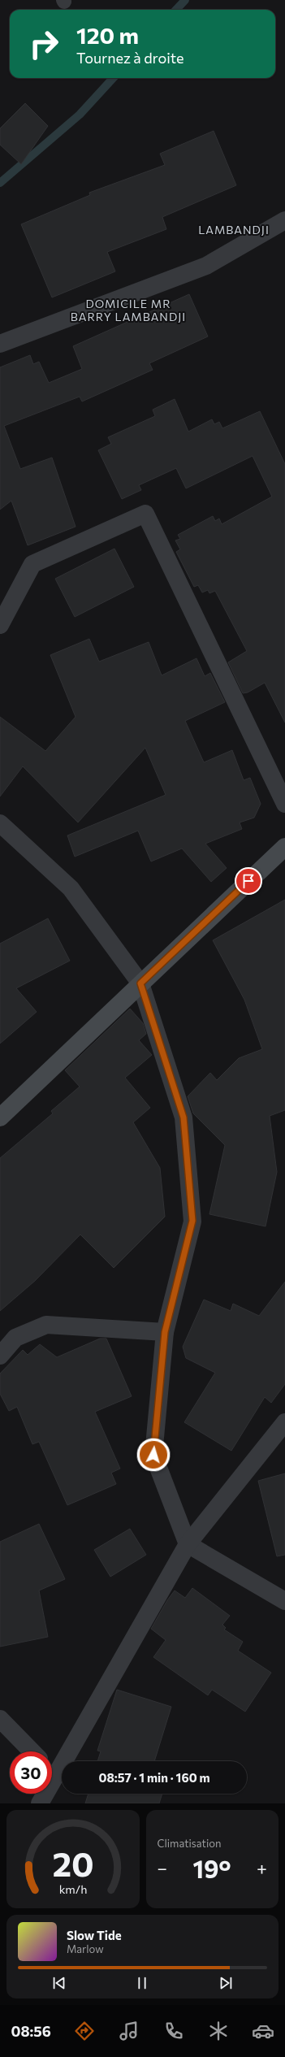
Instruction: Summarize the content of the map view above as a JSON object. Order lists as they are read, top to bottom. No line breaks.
{"districts":["LAMBANDJI","DOMICILE MR BARRY LAMBANDJI"],"page":{"turn":["120 m","Tournez à droite"],"limit":"30","trip":"08:57 · 1 min · 160 m","tile":"Climatisation","heat":["−","19°","+"],"song":["Slow Tide","Marlow"],"tabs":"08:56","gauge":["20","km/h"]}}
